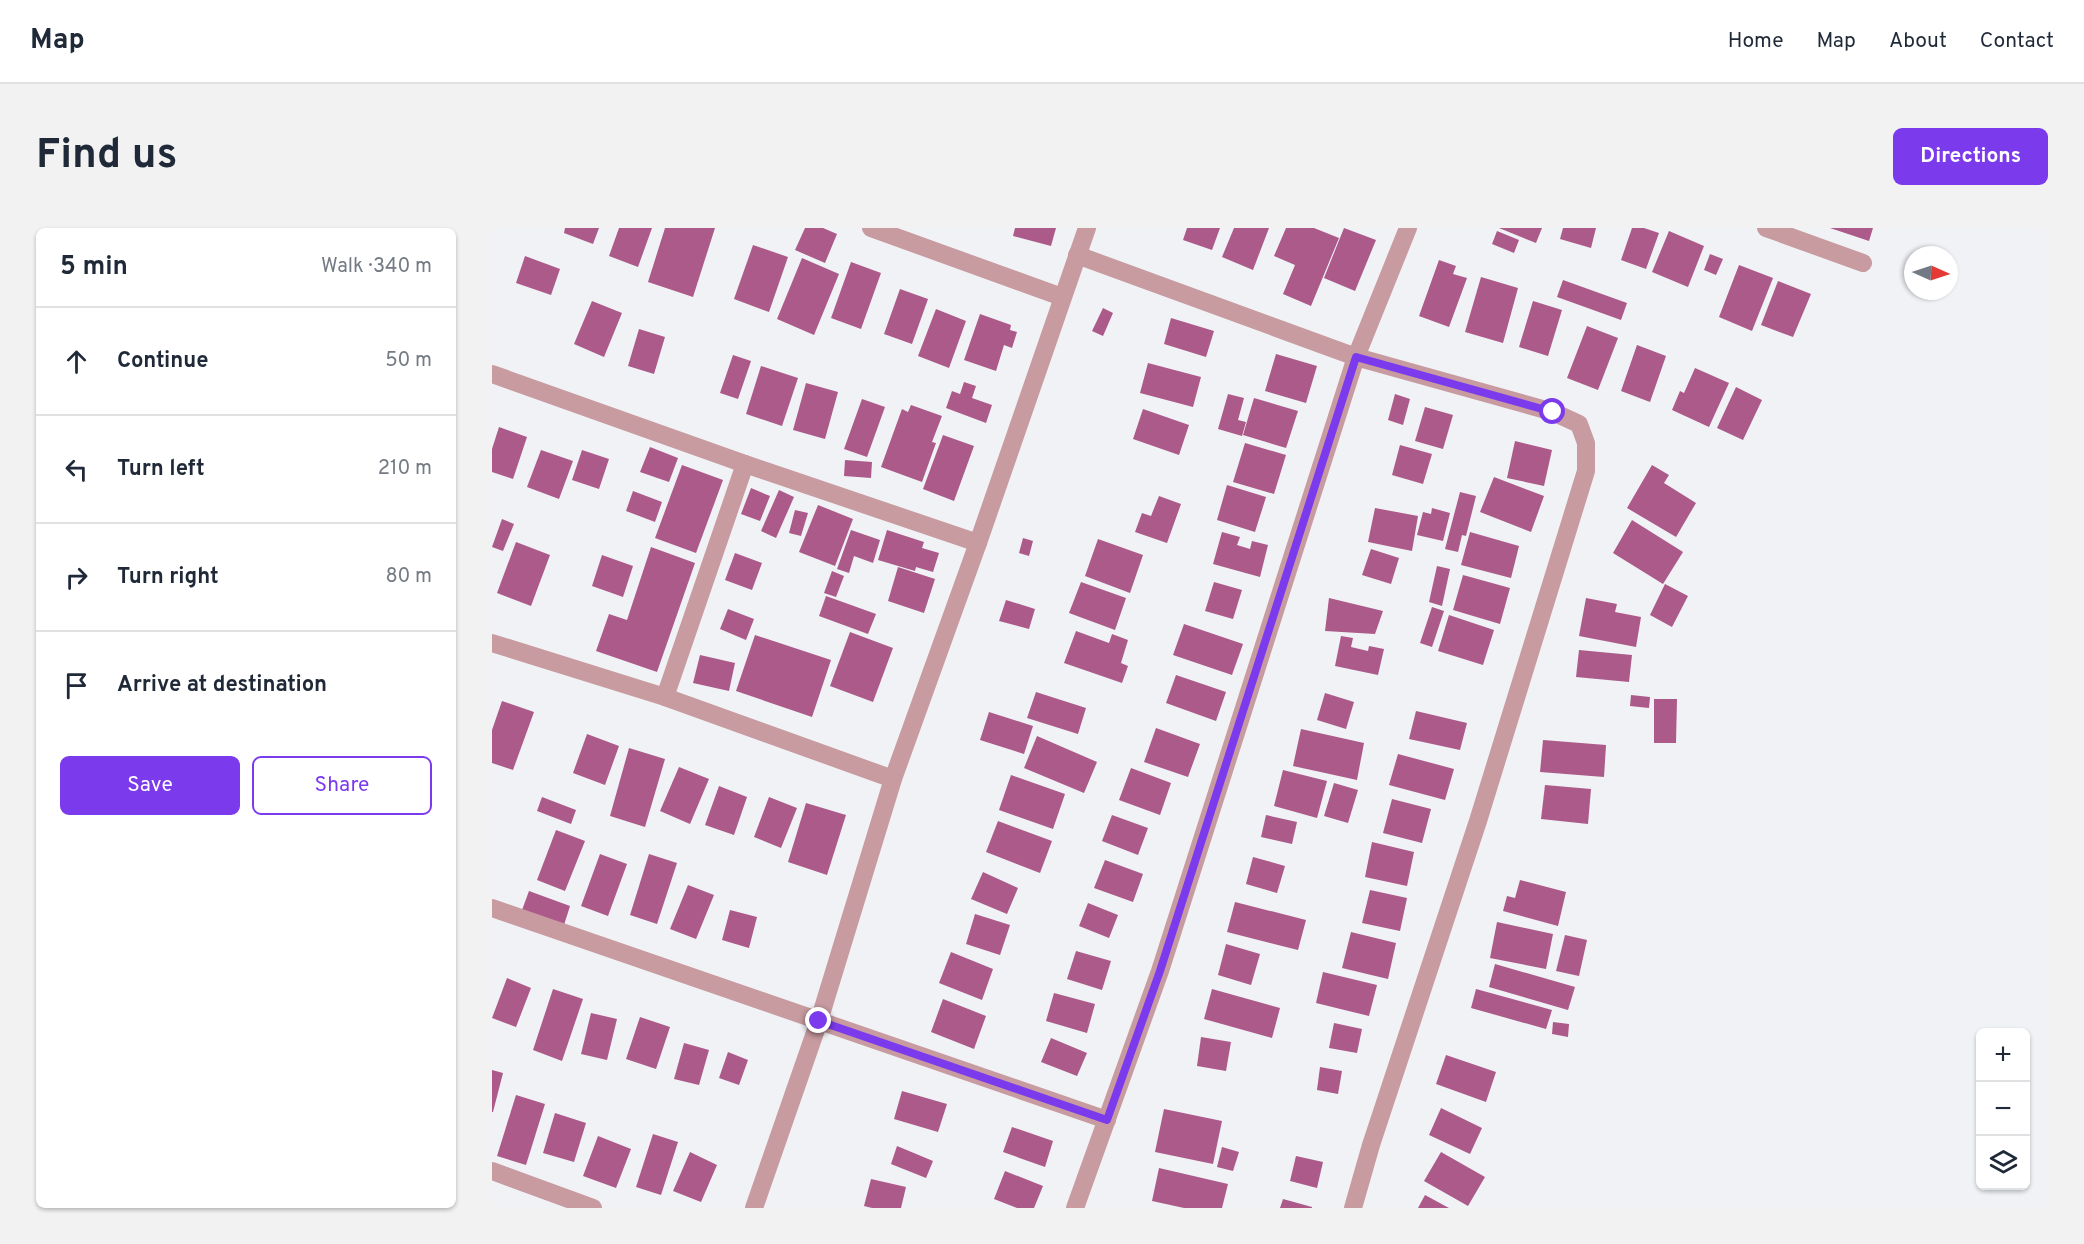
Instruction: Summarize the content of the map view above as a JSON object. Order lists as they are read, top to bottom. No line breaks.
{"north":"right","page":{"header":"Map","nav":["Home","Map","About","Contact"],"buttons":["Directions",["Save","Share"]],"title":"Find us","heading":["5 min","Walk · 340 m"],"list":[["Continue","50 m"],["Turn left","210 m"],["Turn right","80 m"],"Arrive at destination"],"map_buttons":["+","−"]}}
